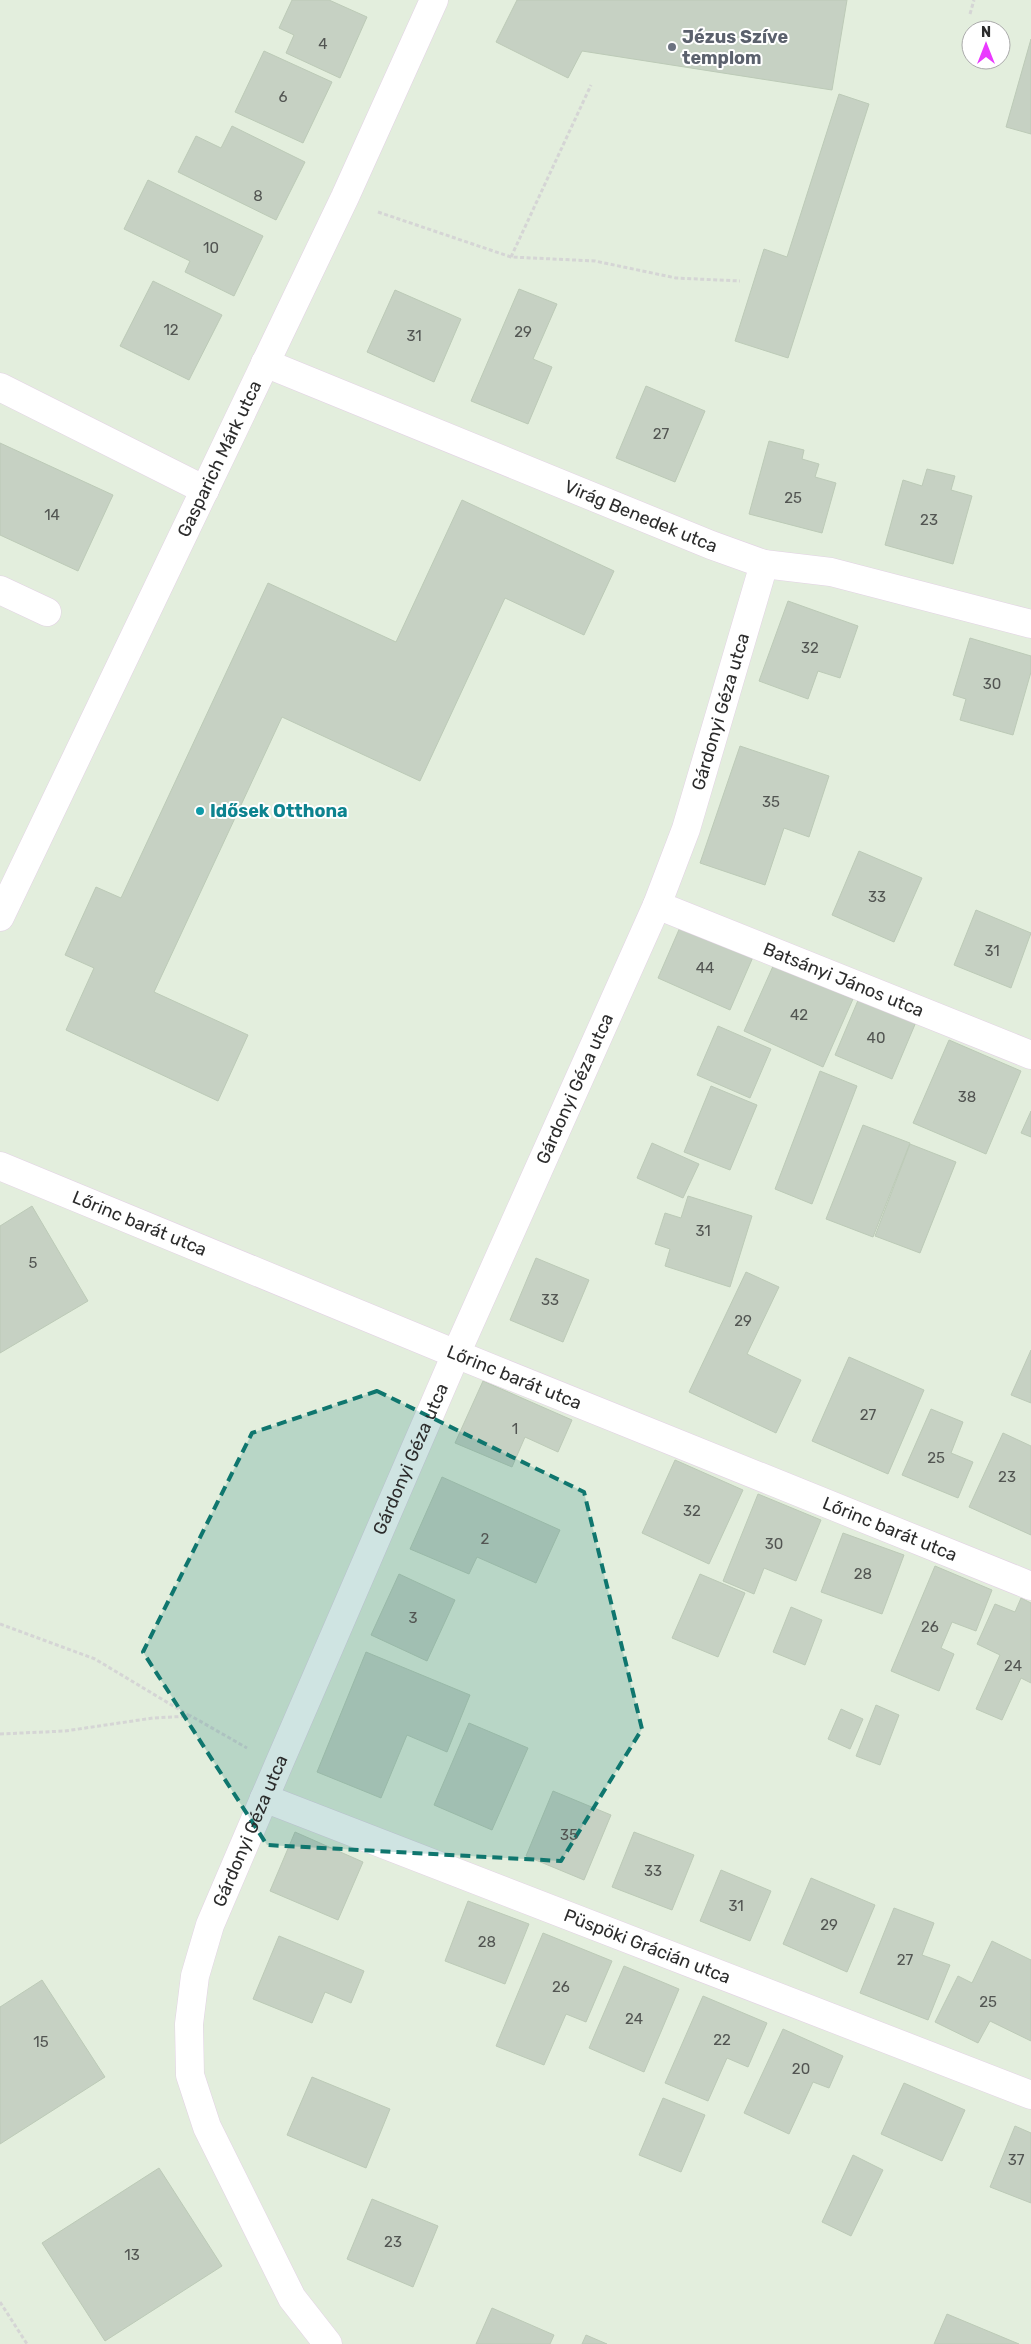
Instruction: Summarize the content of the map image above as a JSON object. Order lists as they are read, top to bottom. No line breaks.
{"streets":{"street":["Gasparich Márk utca","Virág Benedek utca","Gárdonyi Géza utca","Batsányi János utca","Lőrinc barát utca","Püspöki Grácián utca"]},"crossings":[["Gasparich Márk utca","Virág Benedek utca"],["Virág Benedek utca","Gárdonyi Géza utca"],["Gárdonyi Géza utca","Batsányi János utca"],["Gárdonyi Géza utca","Lőrinc barát utca"],["Gárdonyi Géza utca","Püspöki Grácián utca"]],"places":["Jézus Szíve templom","Idősek Otthona"],"house_numbers":["4","6","8","10","12","29","31","27","25","14","23","32","30","35","33","31","44","42","40","38","31","5","33","29","27","1","25","23","32","2","30","28","3","26","24","35","33","31","29","28","27","26","25","24","22","15","20","37","23","13"],"north":"top"}
